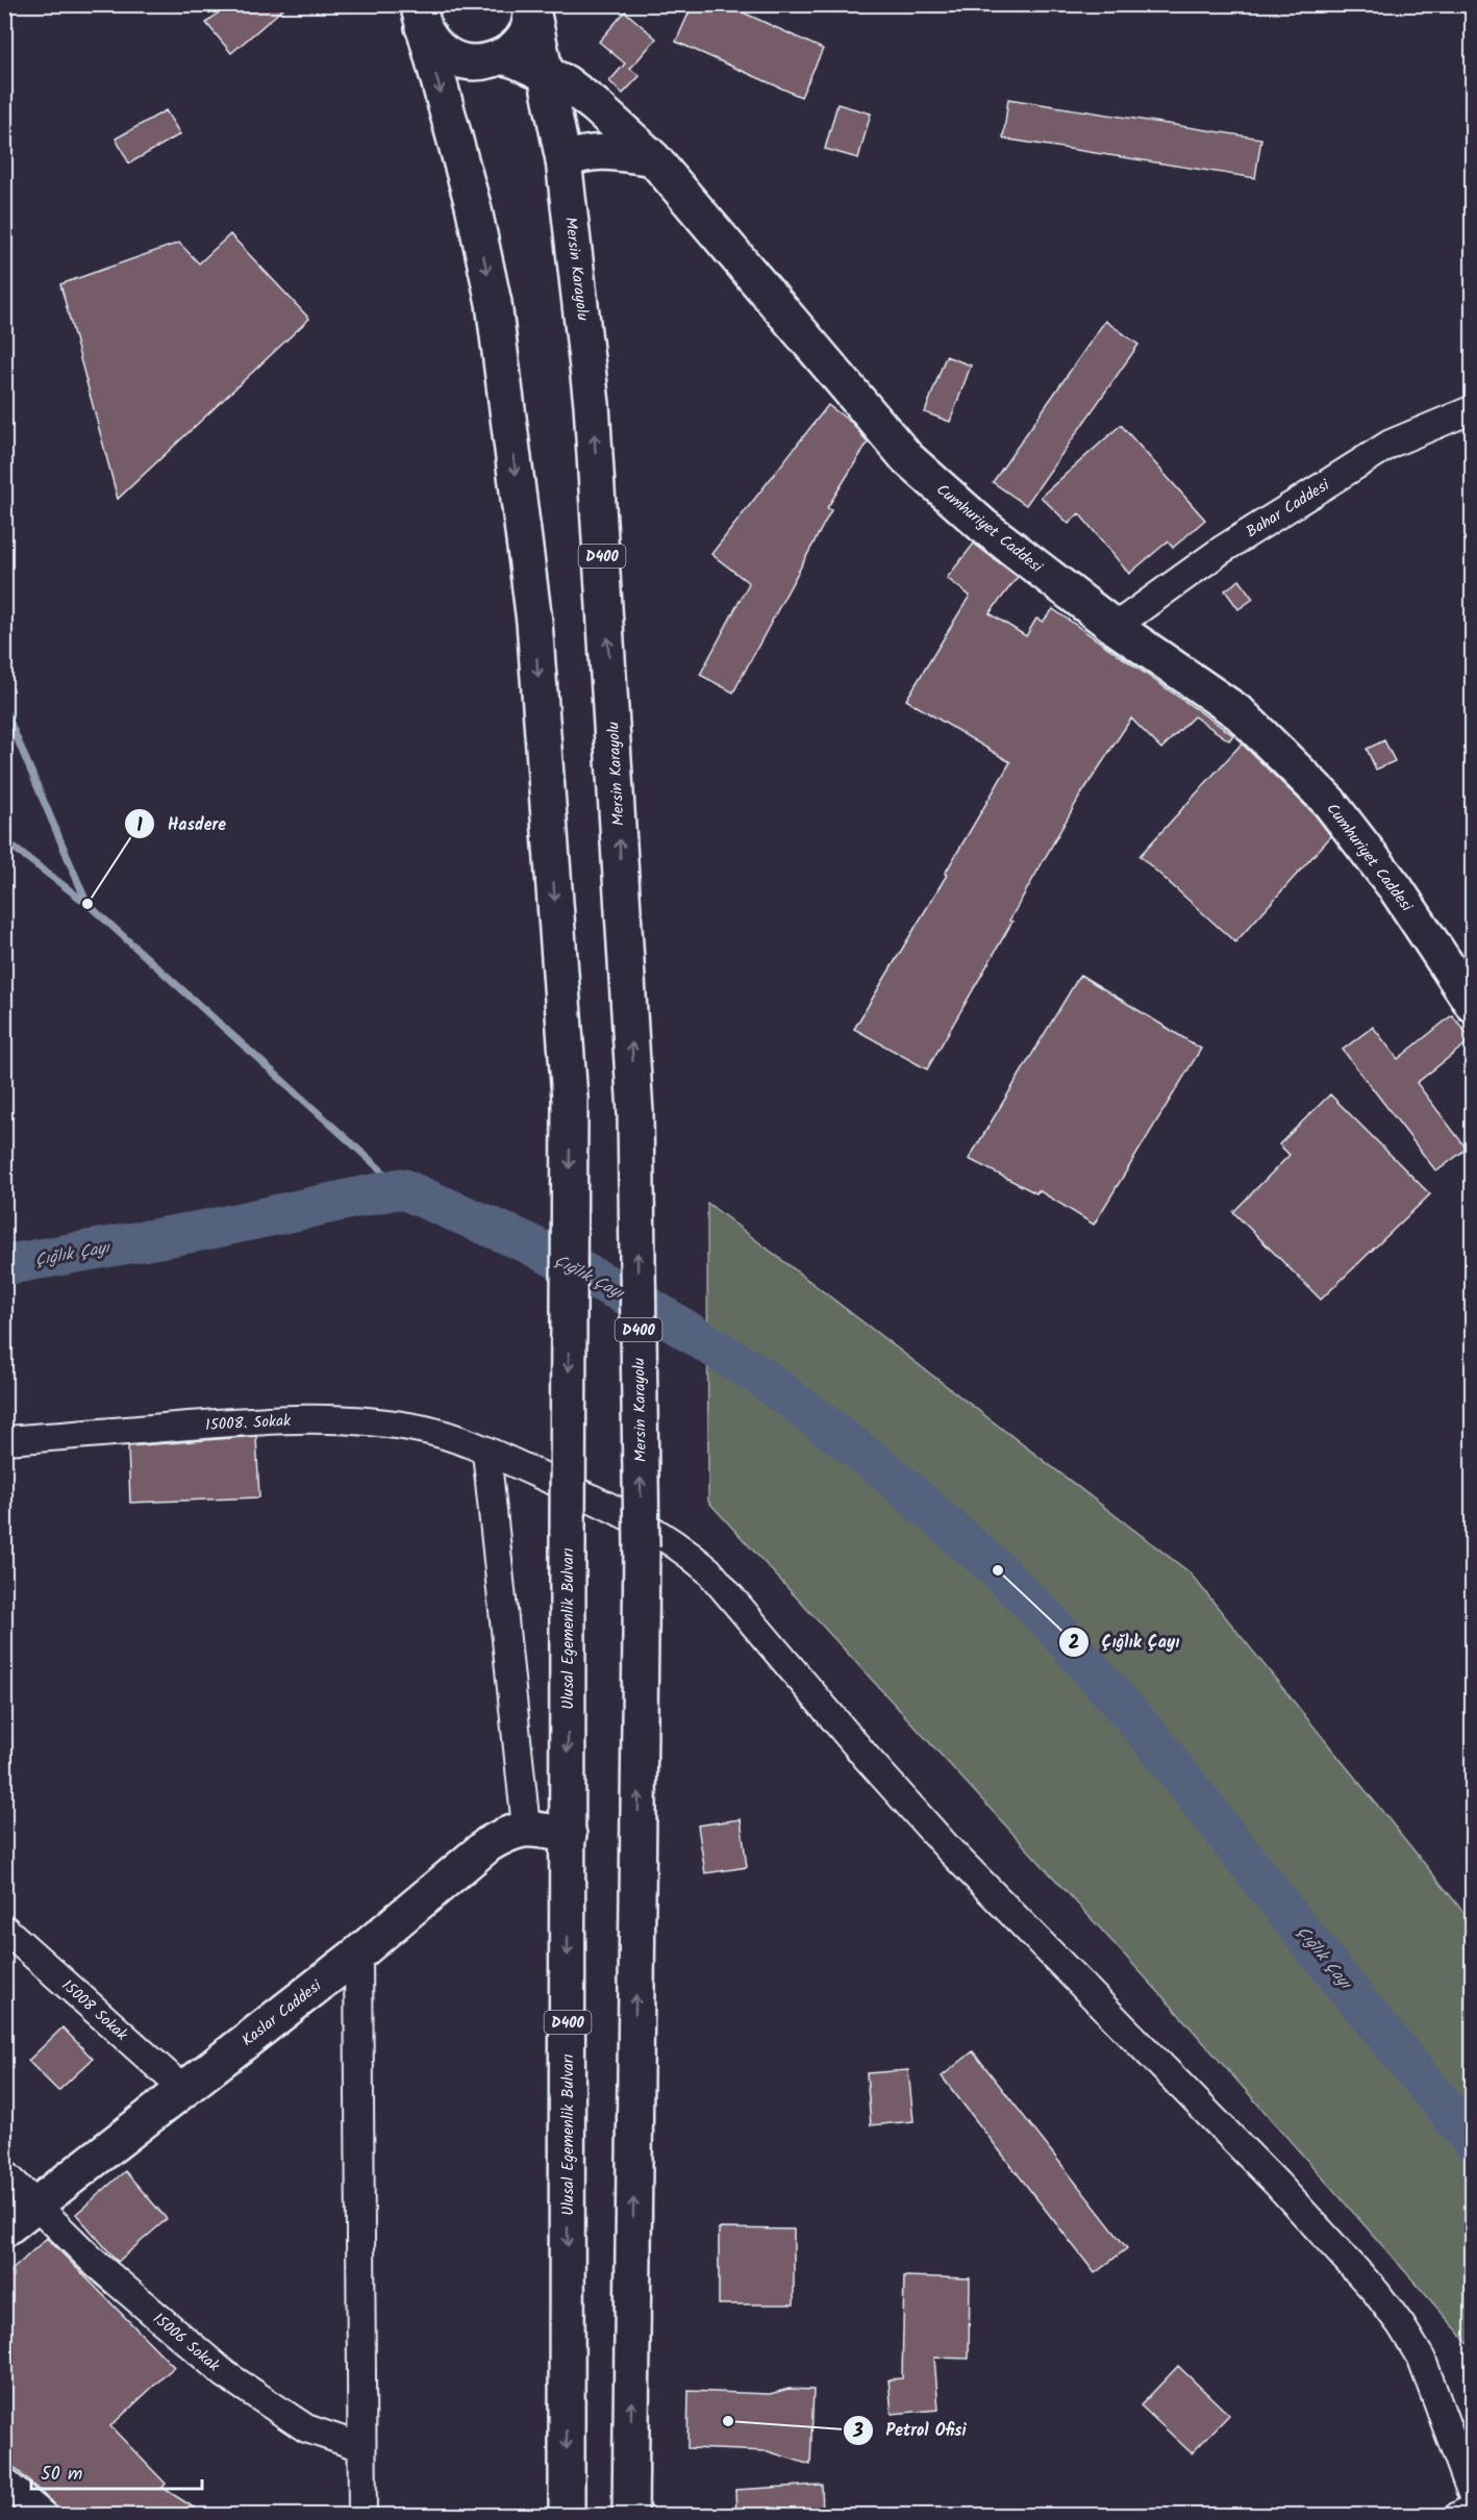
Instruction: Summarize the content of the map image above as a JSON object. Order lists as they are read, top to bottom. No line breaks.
{"streets":{"main road":["Mersin Karayolu","Cumhuriyet Caddesi","D400","Ulusal Egemenlik Bulvarı","Kaslar Caddesi"],"street":["Bahar Caddesi","15008. Sokak","15008 Sokak","15006 Sokak"]},"crossings":[["Mersin Karayolu","Cumhuriyet Caddesi"],["Bahar Caddesi","Cumhuriyet Caddesi"],["15008 Sokak","Kaslar Caddesi"],["Kaslar Caddesi","15006 Sokak"]],"one_way":["Mersin Karayolu","Ulusal Egemenlik Bulvarı"],"water":["Çığlık Çayı"],"places":["Hasdere","Çığlık Çayı","Petrol Ofisi"],"scale_bar":"50 m"}
